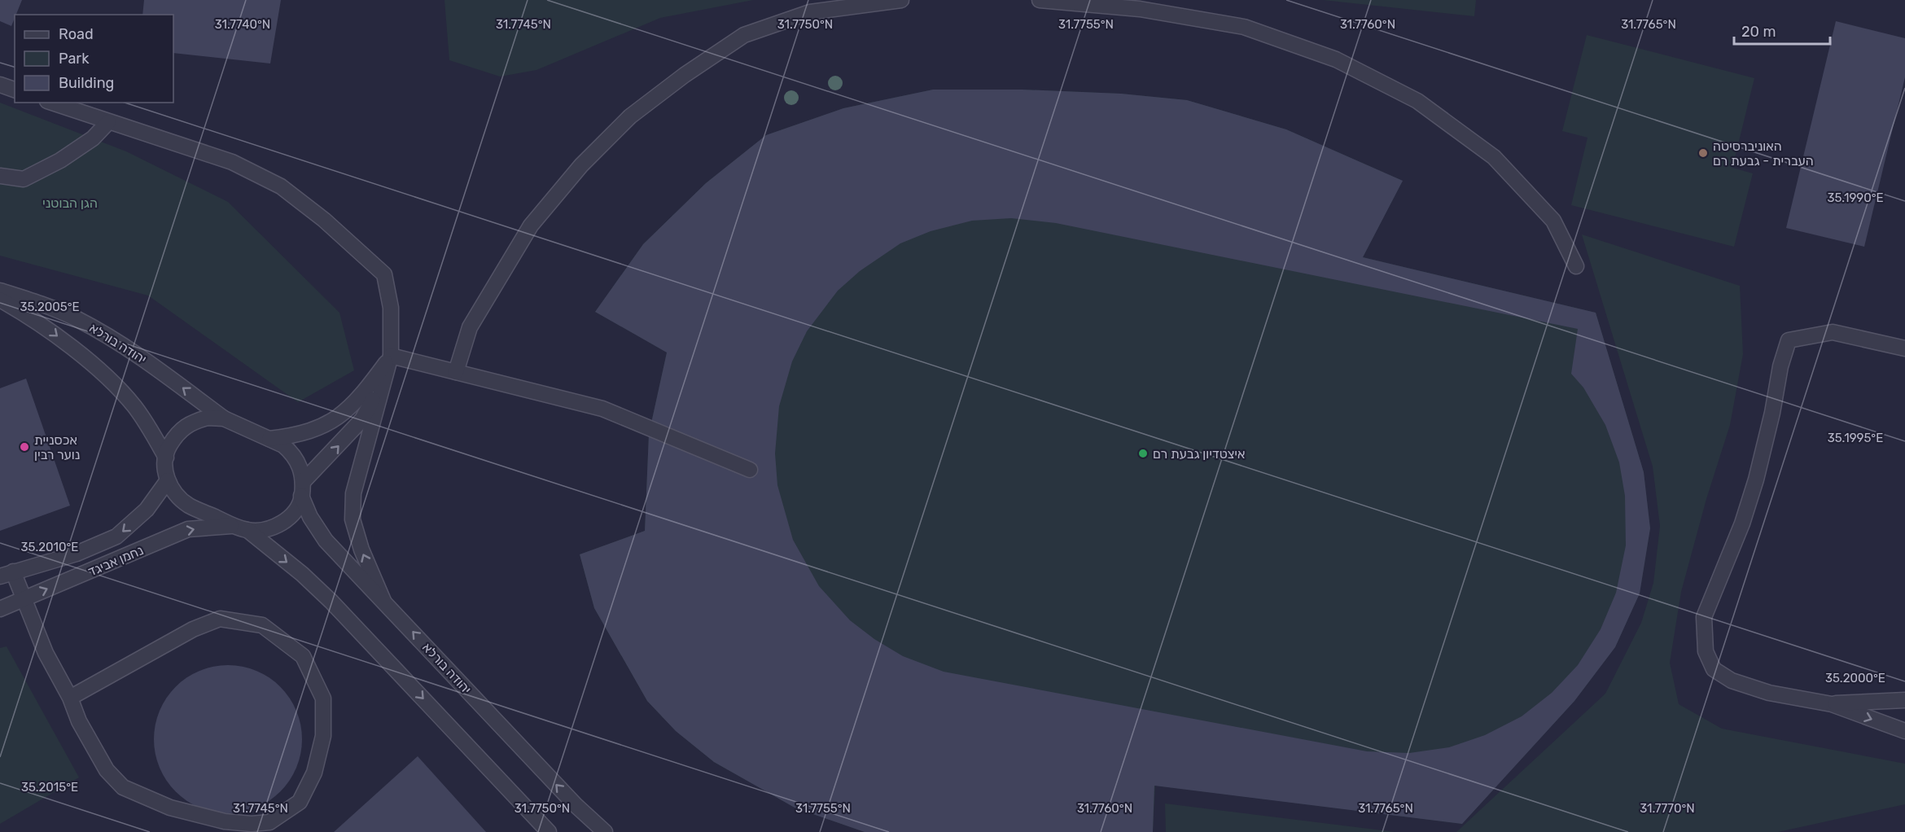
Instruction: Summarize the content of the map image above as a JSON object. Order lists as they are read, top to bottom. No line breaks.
{"streets":{"street":["יהודה בורלא","נחמן אביגד"]},"crossings":[["יהודה בורלא","נחמן אביגד"]],"parks":["הגן הבוטני"],"places":["האוניברסיטה העברית - גבעת רם","אכסניית נוער רבין","איצטדיון גבעת רם"],"legend":["Road","Park","Building"],"scale_bar":"20 m","coordinates":["31.7740°N","31.7745°N","31.7750°N","31.7755°N","31.7760°N","31.7765°N","35.1990°E","35.2005°E","35.1995°E","35.2010°E","35.2000°E","35.2015°E","31.7770°N"]}
